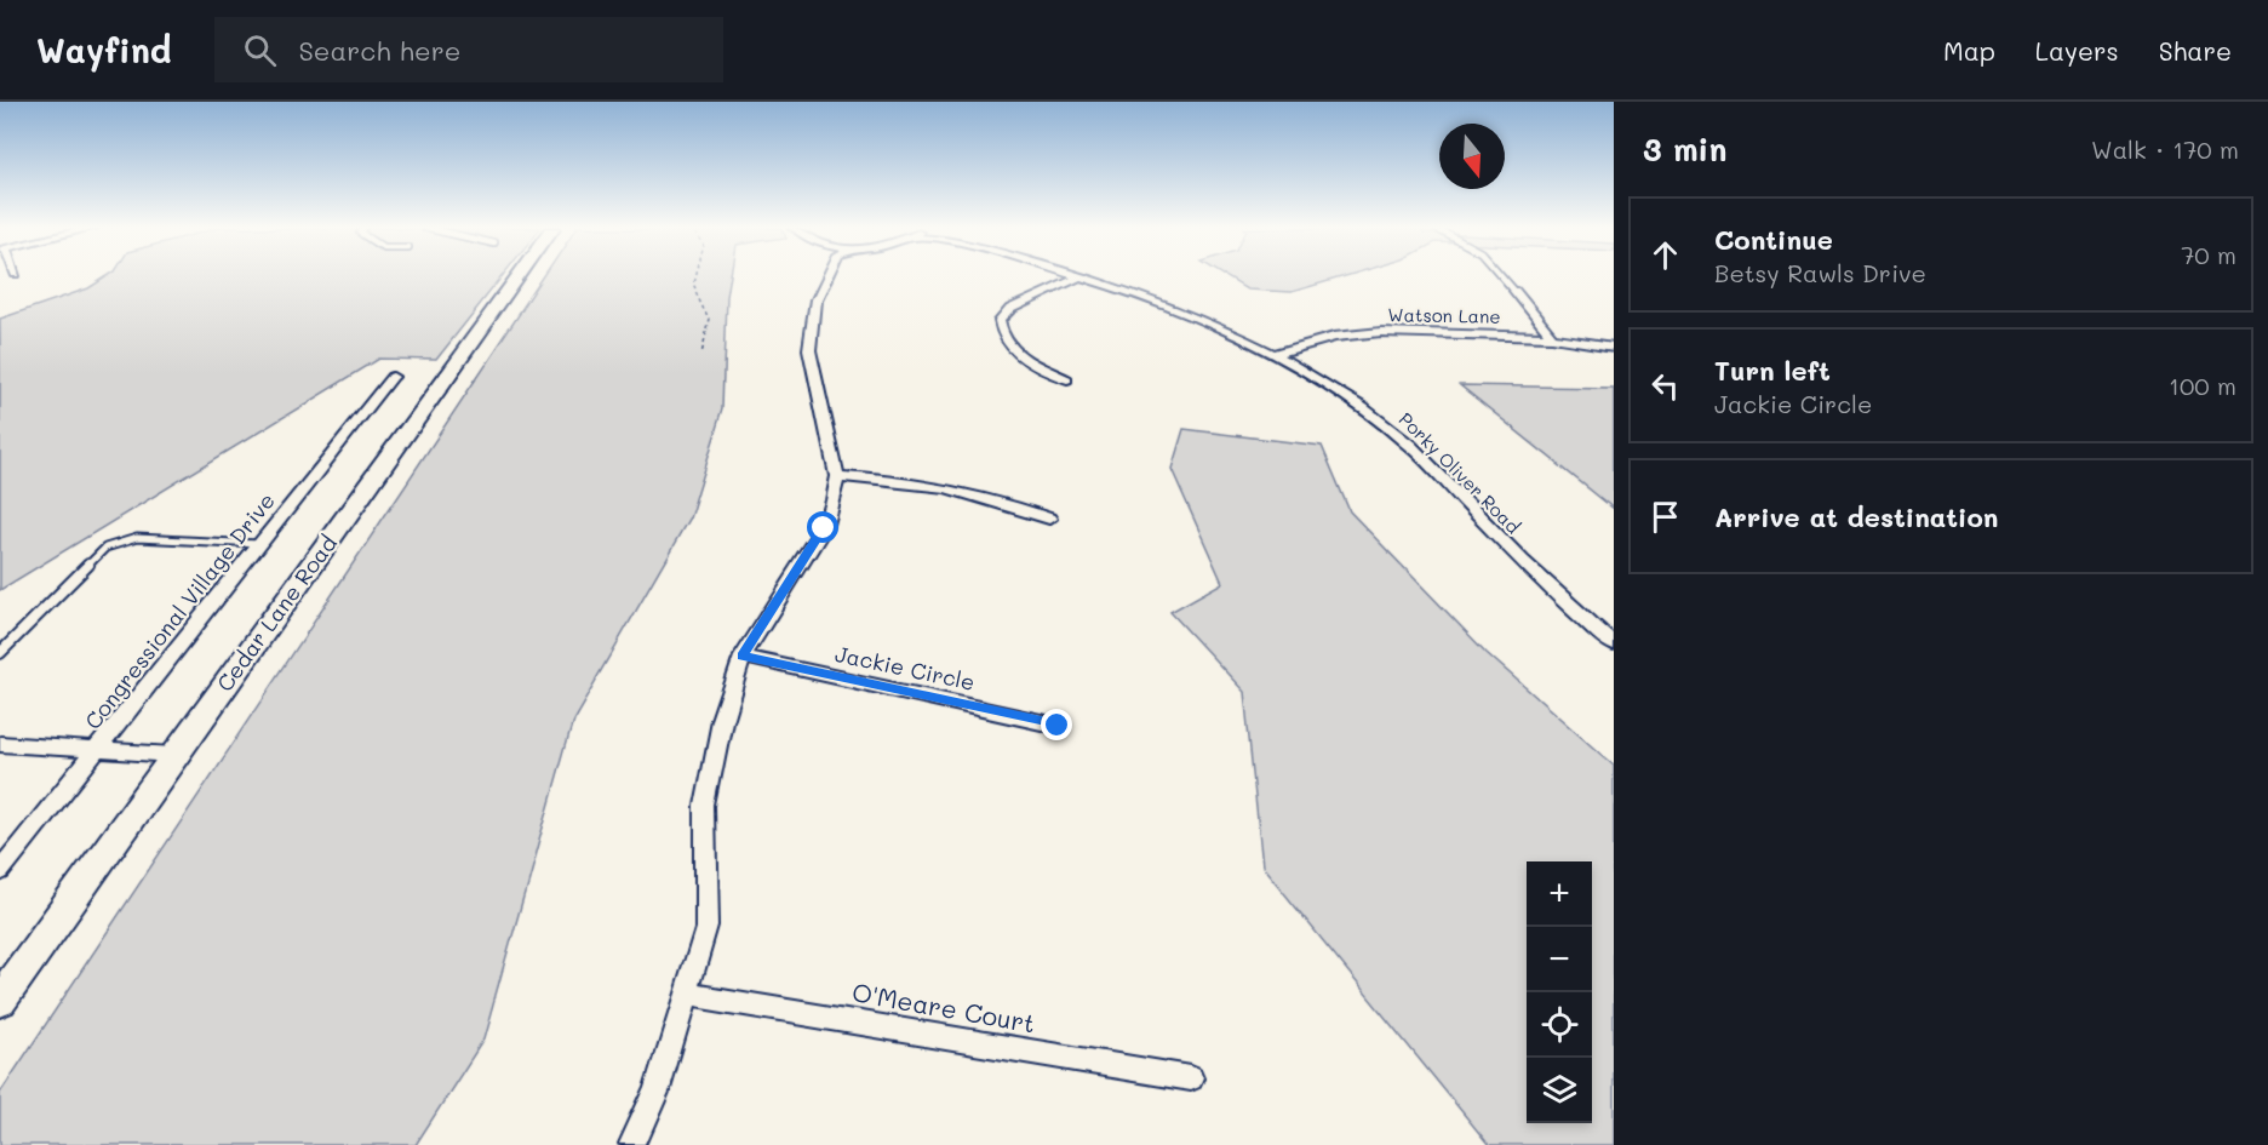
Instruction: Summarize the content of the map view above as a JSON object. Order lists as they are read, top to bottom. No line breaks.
{"streets":{"street":["Watson Lane","Porky Oliver Road","Congressional Village Drive","Cedar Lane Road","Jackie Circle","O'Meare Court"]},"crossings":[["Watson Lane","Porky Oliver Road"]],"north":"bottom","page":{"header":"Wayfind","search":"Search here","nav":["Map","Layers","Share"],"heading":["3 min","Walk · 170 m"],"list":[["Continue","Betsy Rawls Drive","70 m"],["Turn left","Jackie Circle","100 m"],"Arrive at destination"],"map_buttons":["+","−"]}}
